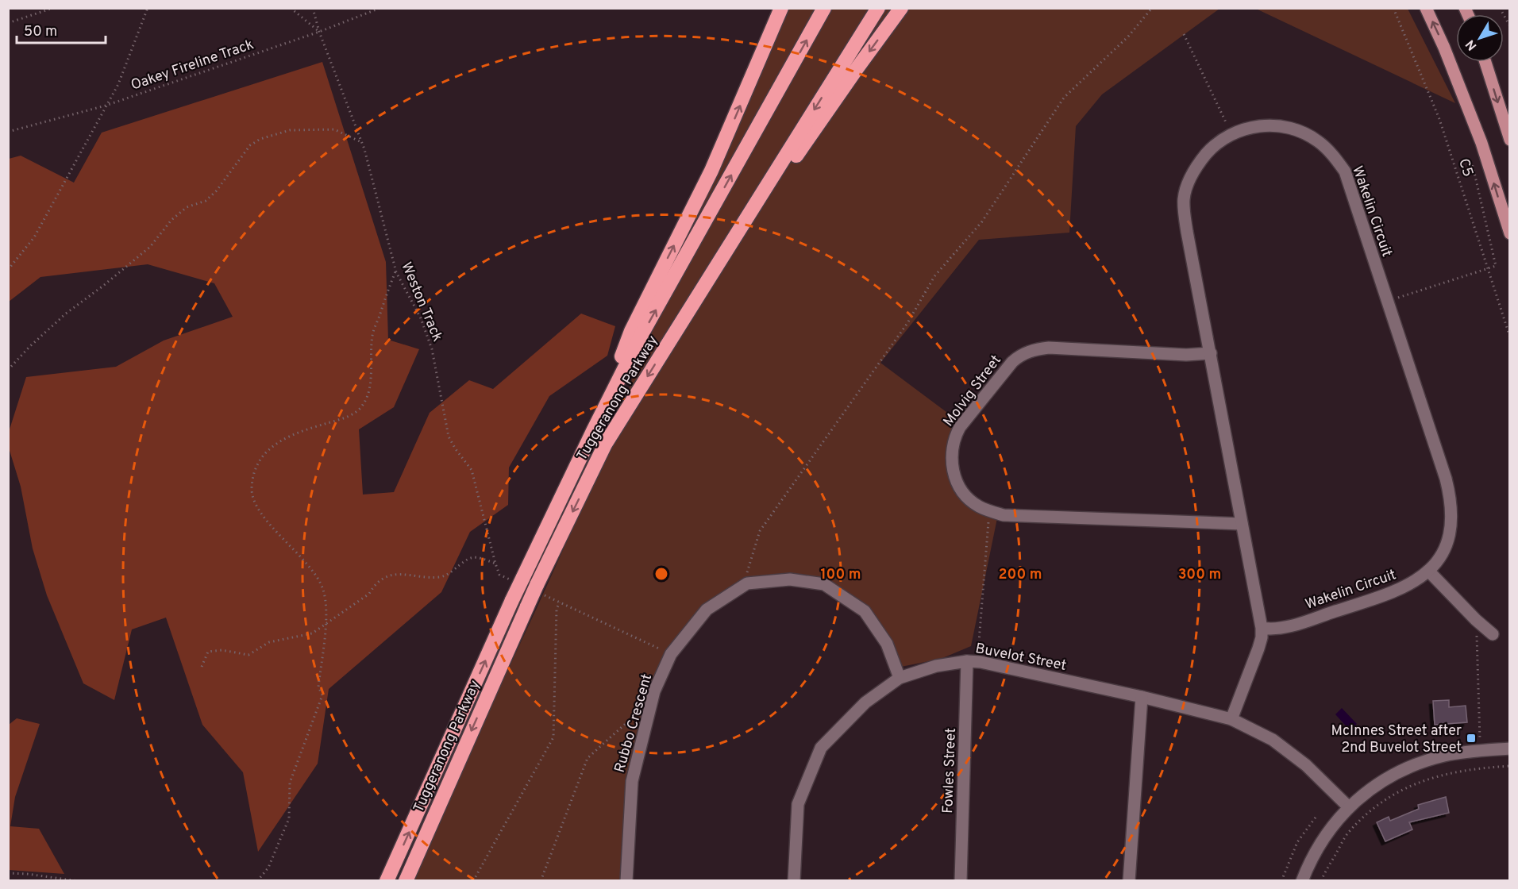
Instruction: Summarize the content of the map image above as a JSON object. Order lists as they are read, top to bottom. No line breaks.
{"streets":{"highway":["Tuggeranong Parkway"],"street":["Wakelin Circuit","Molvig Street","Buvelot Street","Rubbo Crescent","Fowles Street"],"path":["Oakey Fireline Track","C5","Weston Track"]},"crossings":[["Oakey Fireline Track","Weston Track"],["Wakelin Circuit","Molvig Street"],["Wakelin Circuit","Buvelot Street"],["Weston Track","Tuggeranong Parkway"],["Buvelot Street","Rubbo Crescent"],["Buvelot Street","Fowles Street"]],"places":{"transit":["McInnes Street after 2nd Buvelot Street"]},"scale_bar":"50 m","north":"bottom left","rings":["100 m","200 m","300 m"]}
